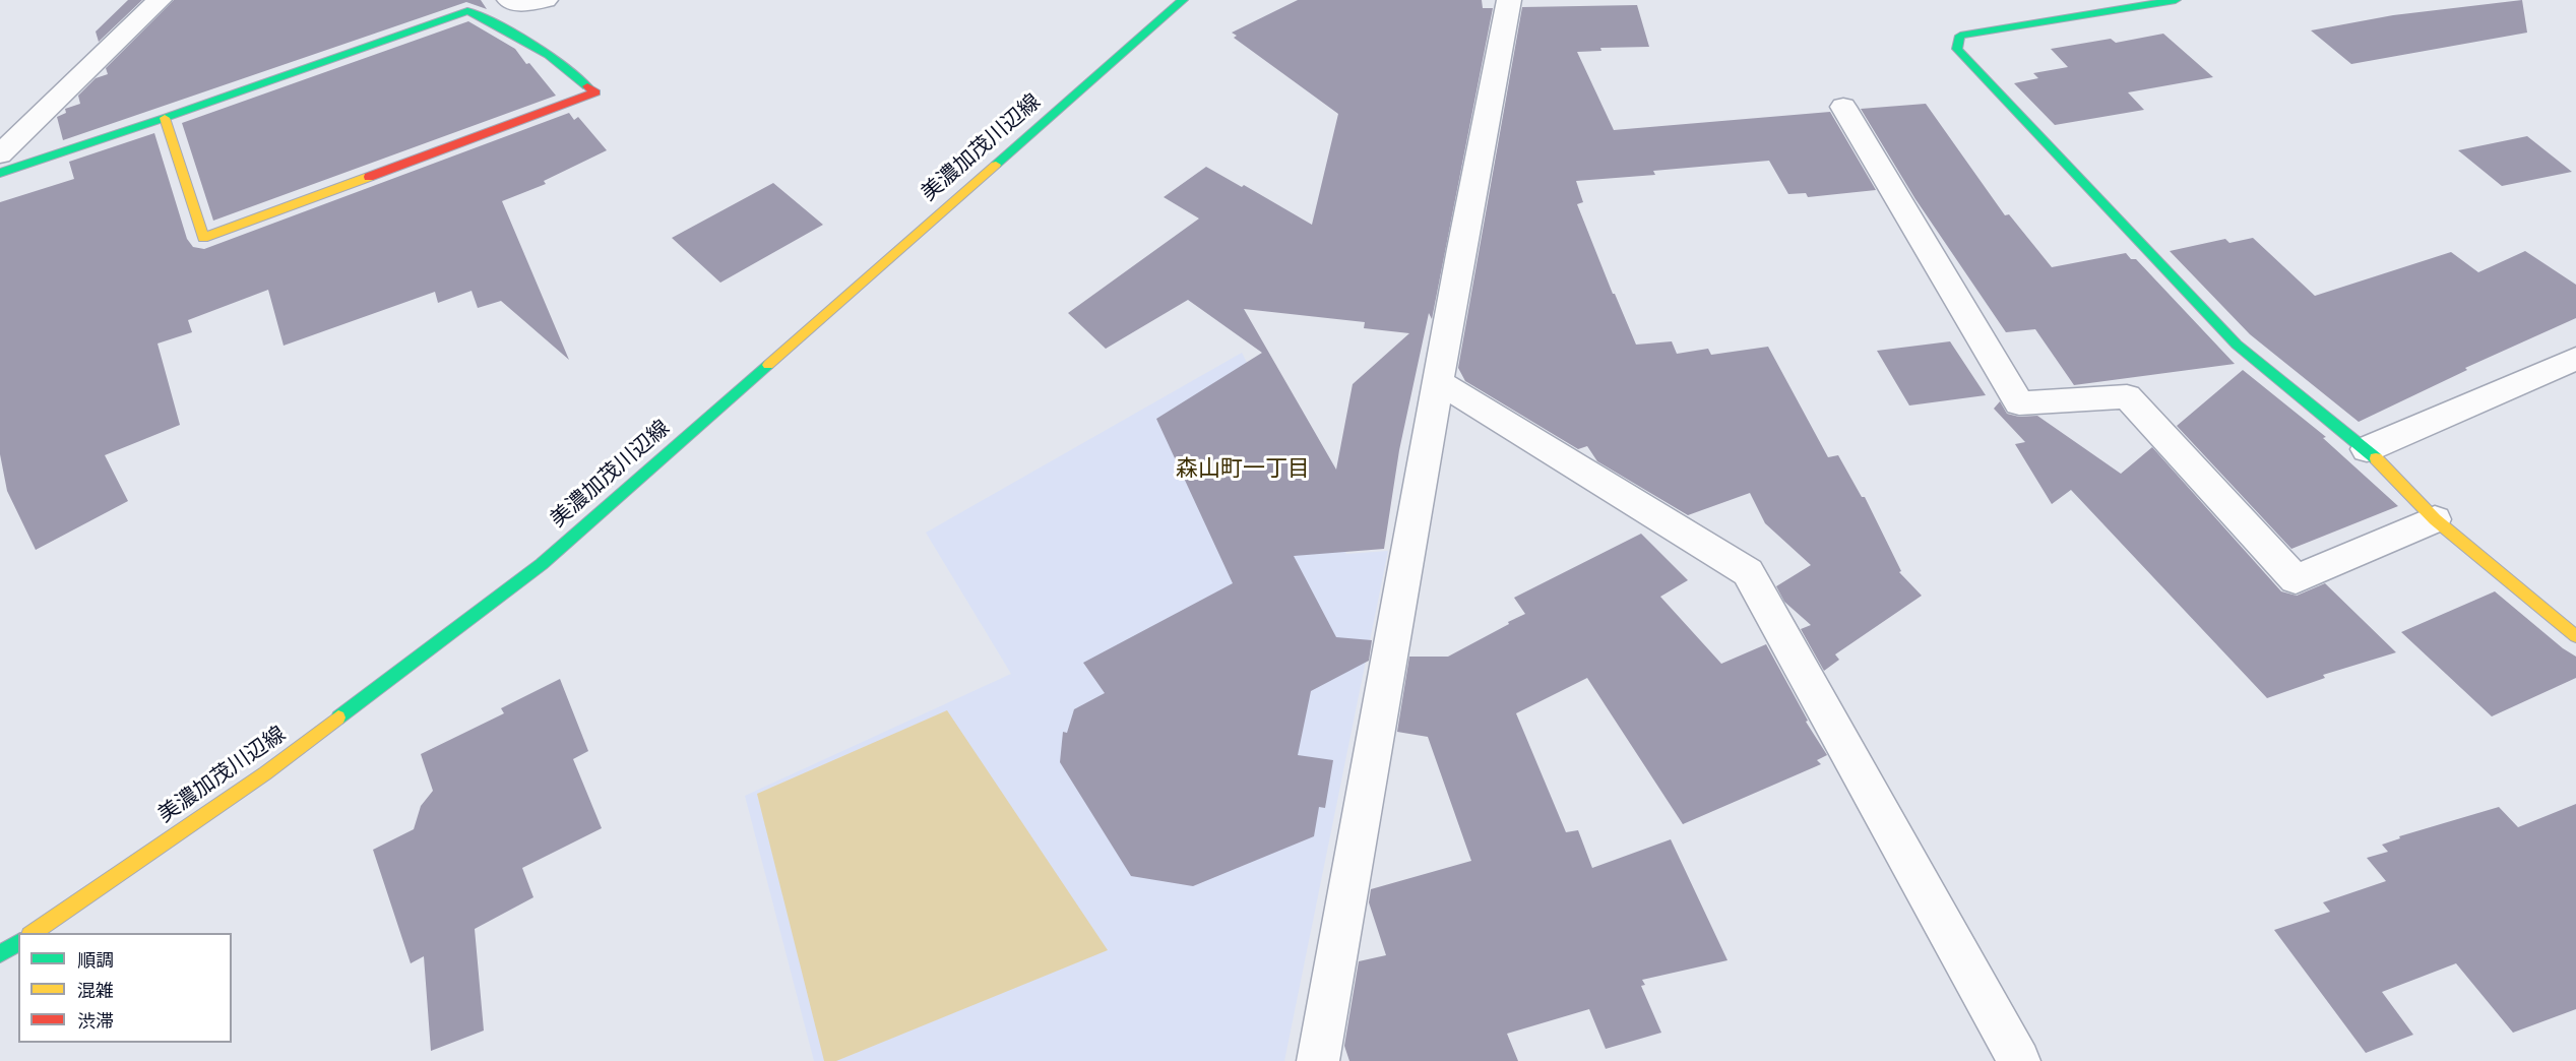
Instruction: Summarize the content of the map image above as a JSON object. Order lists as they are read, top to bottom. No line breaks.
{"streets":{"street":["美濃加茂川辺線"]},"districts":["森山町一丁目"],"legend":["順調","混雑","渋滞"]}
